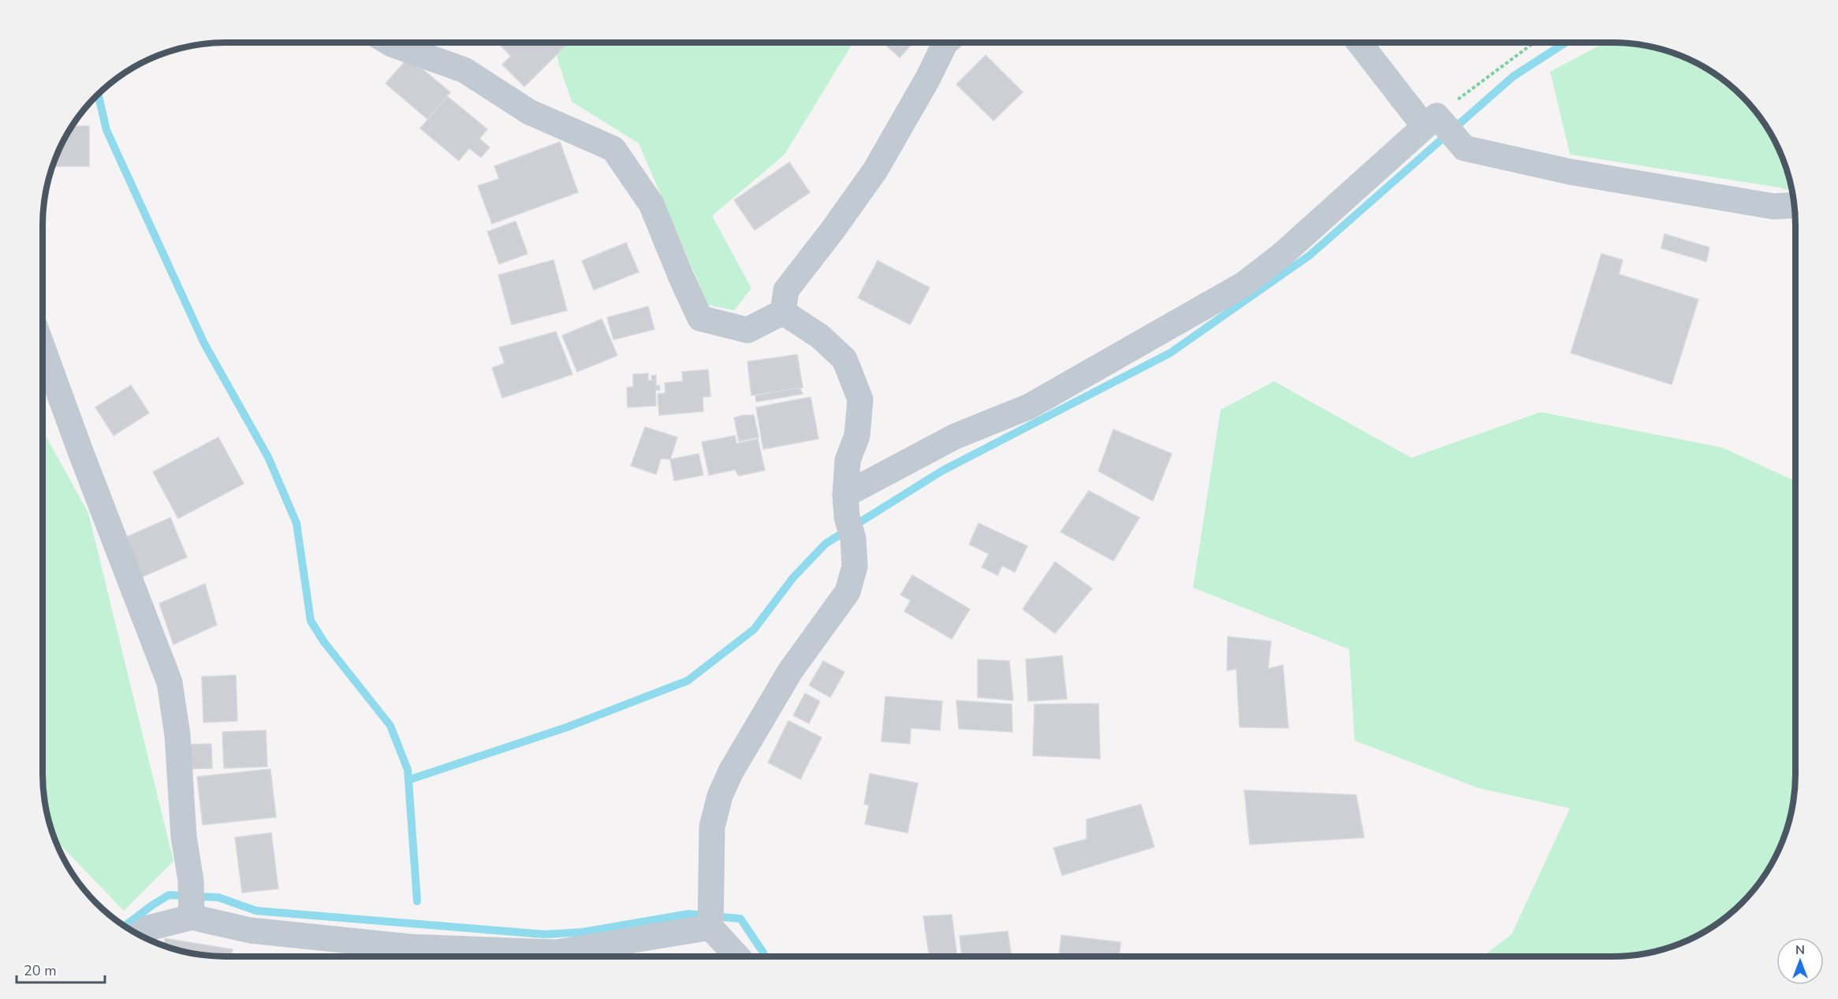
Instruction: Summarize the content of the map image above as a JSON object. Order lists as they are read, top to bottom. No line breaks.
{"scale_bar":"20 m","north":"top"}
